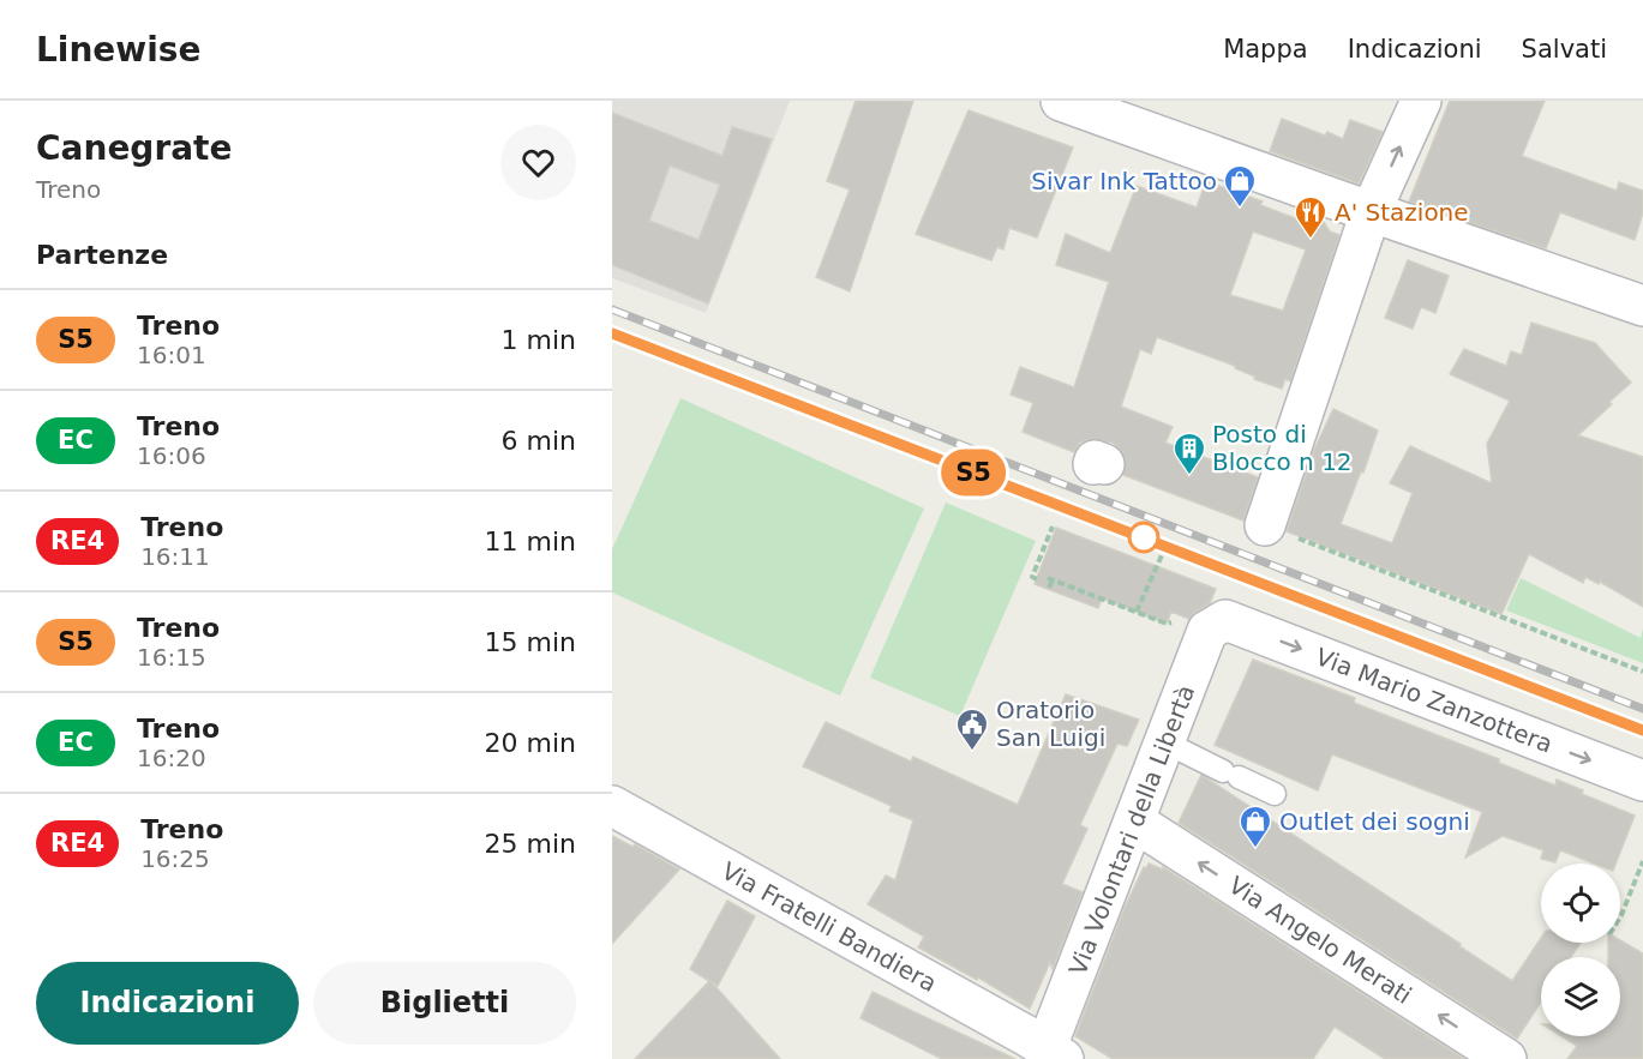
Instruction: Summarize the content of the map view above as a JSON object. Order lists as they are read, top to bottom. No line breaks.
{"streets":{"street":["Via Mario Zanzottera","Via Volontari della Libertà","Via Fratelli Bandiera","Via Angelo Merati"]},"crossings":[["Via Mario Zanzottera","Via Volontari della Libertà"],["Via Volontari della Libertà","Via Fratelli Bandiera"],["Via Volontari della Libertà","Via Angelo Merati"]],"one_way":["Via Mario Zanzottera","Via Angelo Merati"],"places":{"shop":["Sivar Ink Tattoo","Outlet dei sogni"],"restaurant":["A' Stazione"],"building":["Posto di Blocco n 12"],"public building":["Oratorio San Luigi"]},"page":{"header":"Linewise","nav":["Mappa","Indicazioni","Salvati"],"heading":[["Canegrate","Treno"],"Partenze"],"on_map":"S5","list":[{"mark":"S5","name":"Treno","note":"16:01","value":"1 min"},{"mark":"EC","name":"Treno","note":"16:06","value":"6 min"},{"mark":"RE4","name":"Treno","note":"16:11","value":"11 min"},{"mark":"S5","name":"Treno","note":"16:15","value":"15 min"},{"mark":"EC","name":"Treno","note":"16:20","value":"20 min"},{"mark":"RE4","name":"Treno","note":"16:25","value":"25 min"}],"buttons":["Indicazioni","Biglietti"]}}
